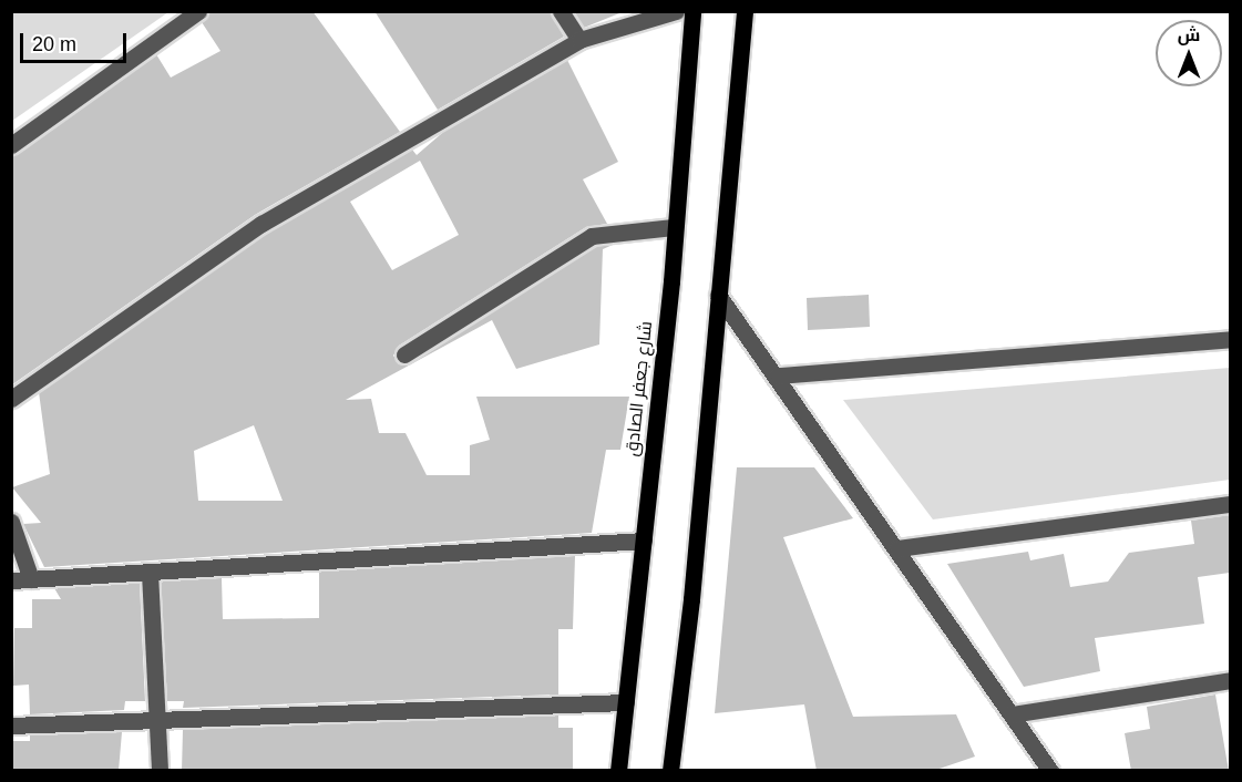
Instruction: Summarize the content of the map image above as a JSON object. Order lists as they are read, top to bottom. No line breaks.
{"streets":{"main road":["شارع جعفر الصادق"]},"scale_bar":"20 m","north":"top"}
